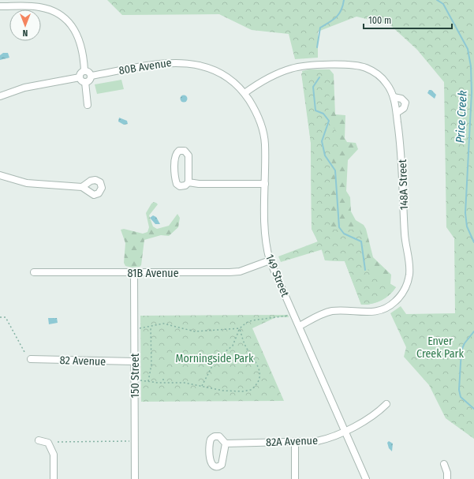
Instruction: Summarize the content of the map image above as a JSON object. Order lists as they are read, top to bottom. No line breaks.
{"streets":{"street":["80B Avenue","148A Street","81B Avenue","149 Street","82 Avenue","150 Street","82A Avenue"]},"crossings":[["80B Avenue","148A Street"],["80B Avenue","149 Street"],["148A Street","149 Street"],["81B Avenue","149 Street"],["81B Avenue","150 Street"],["149 Street","82A Avenue"],["82 Avenue","150 Street"]],"water":["Price Creek"],"parks":["Enver Creek Park","Morningside Park"],"scale_bar":"100 m","north":"bottom"}
